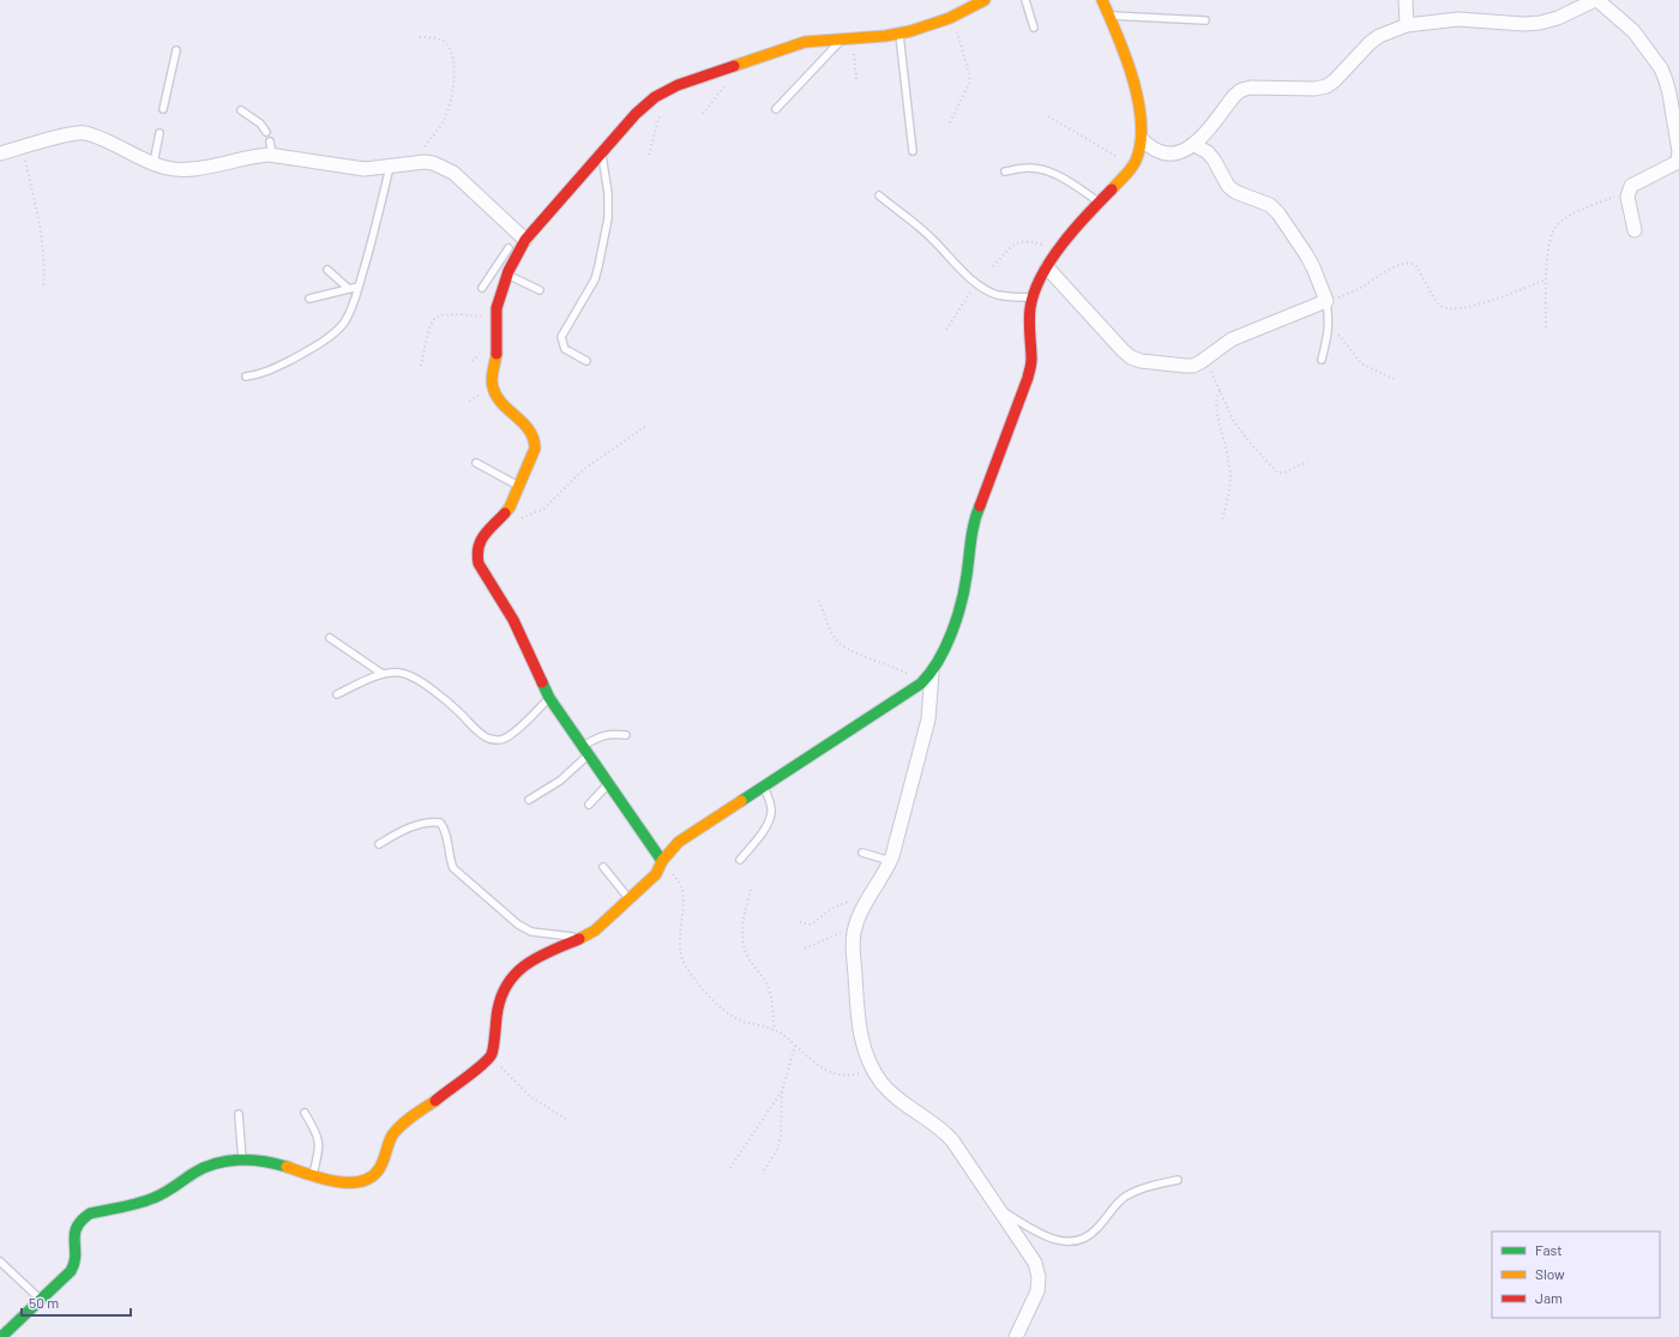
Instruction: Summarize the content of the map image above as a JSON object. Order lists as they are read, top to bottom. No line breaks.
{"legend":["Fast","Slow","Jam"],"scale_bar":"50 m"}
